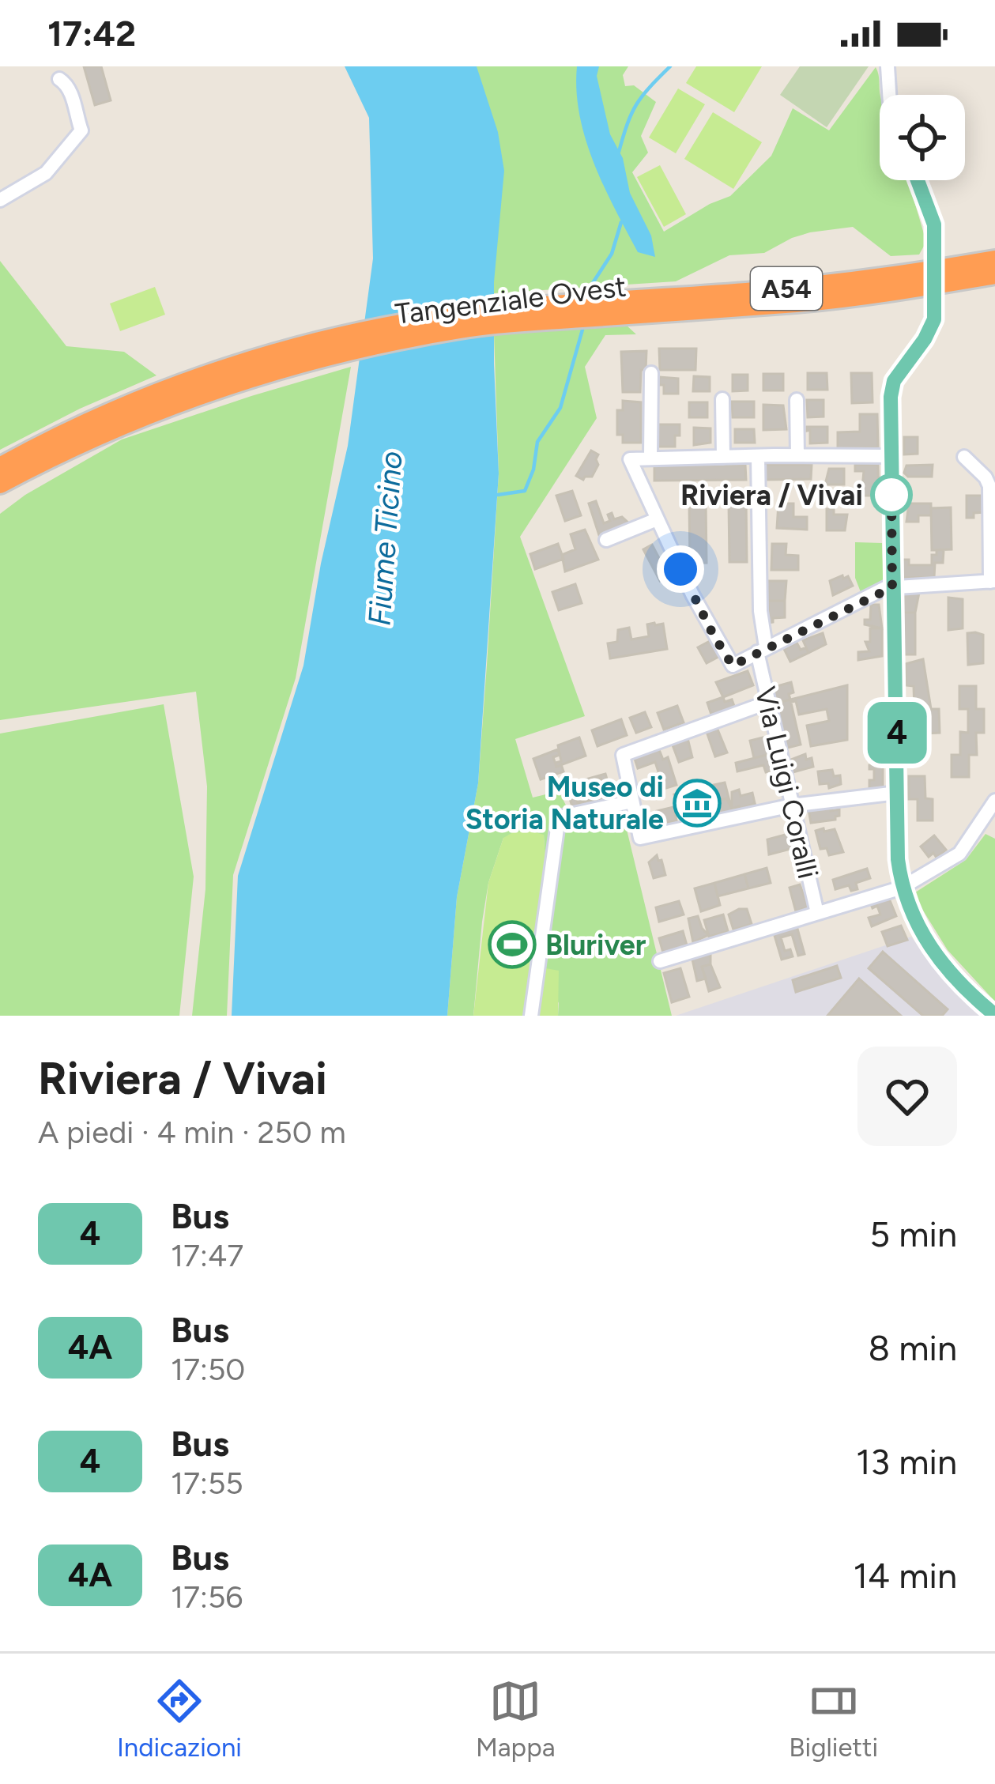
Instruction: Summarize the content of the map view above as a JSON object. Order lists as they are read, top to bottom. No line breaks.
{"streets":{"highway":["A54","Tangenziale Ovest"],"street":["Via Luigi Coralli"]},"water":["Fiume Ticino"],"places":{"other":["Riviera / Vivai"],"museum":["Museo di Storia Naturale"],"sports":["Bluriver"]},"lines":["bus line 4"],"page":{"status":"17:42","on_map":"4","heading":["Riviera / Vivai","A piedi · 4 min · 250 m"],"list":[{"mark":"4","name":"Bus","note":"17:47","value":"5 min"},{"mark":"4A","name":"Bus","note":"17:50","value":"8 min"},{"mark":"4","name":"Bus","note":"17:55","value":"13 min"},{"mark":"4A","name":"Bus","note":"17:56","value":"14 min"}],"tabs":["Indicazioni","Mappa","Biglietti"]}}
